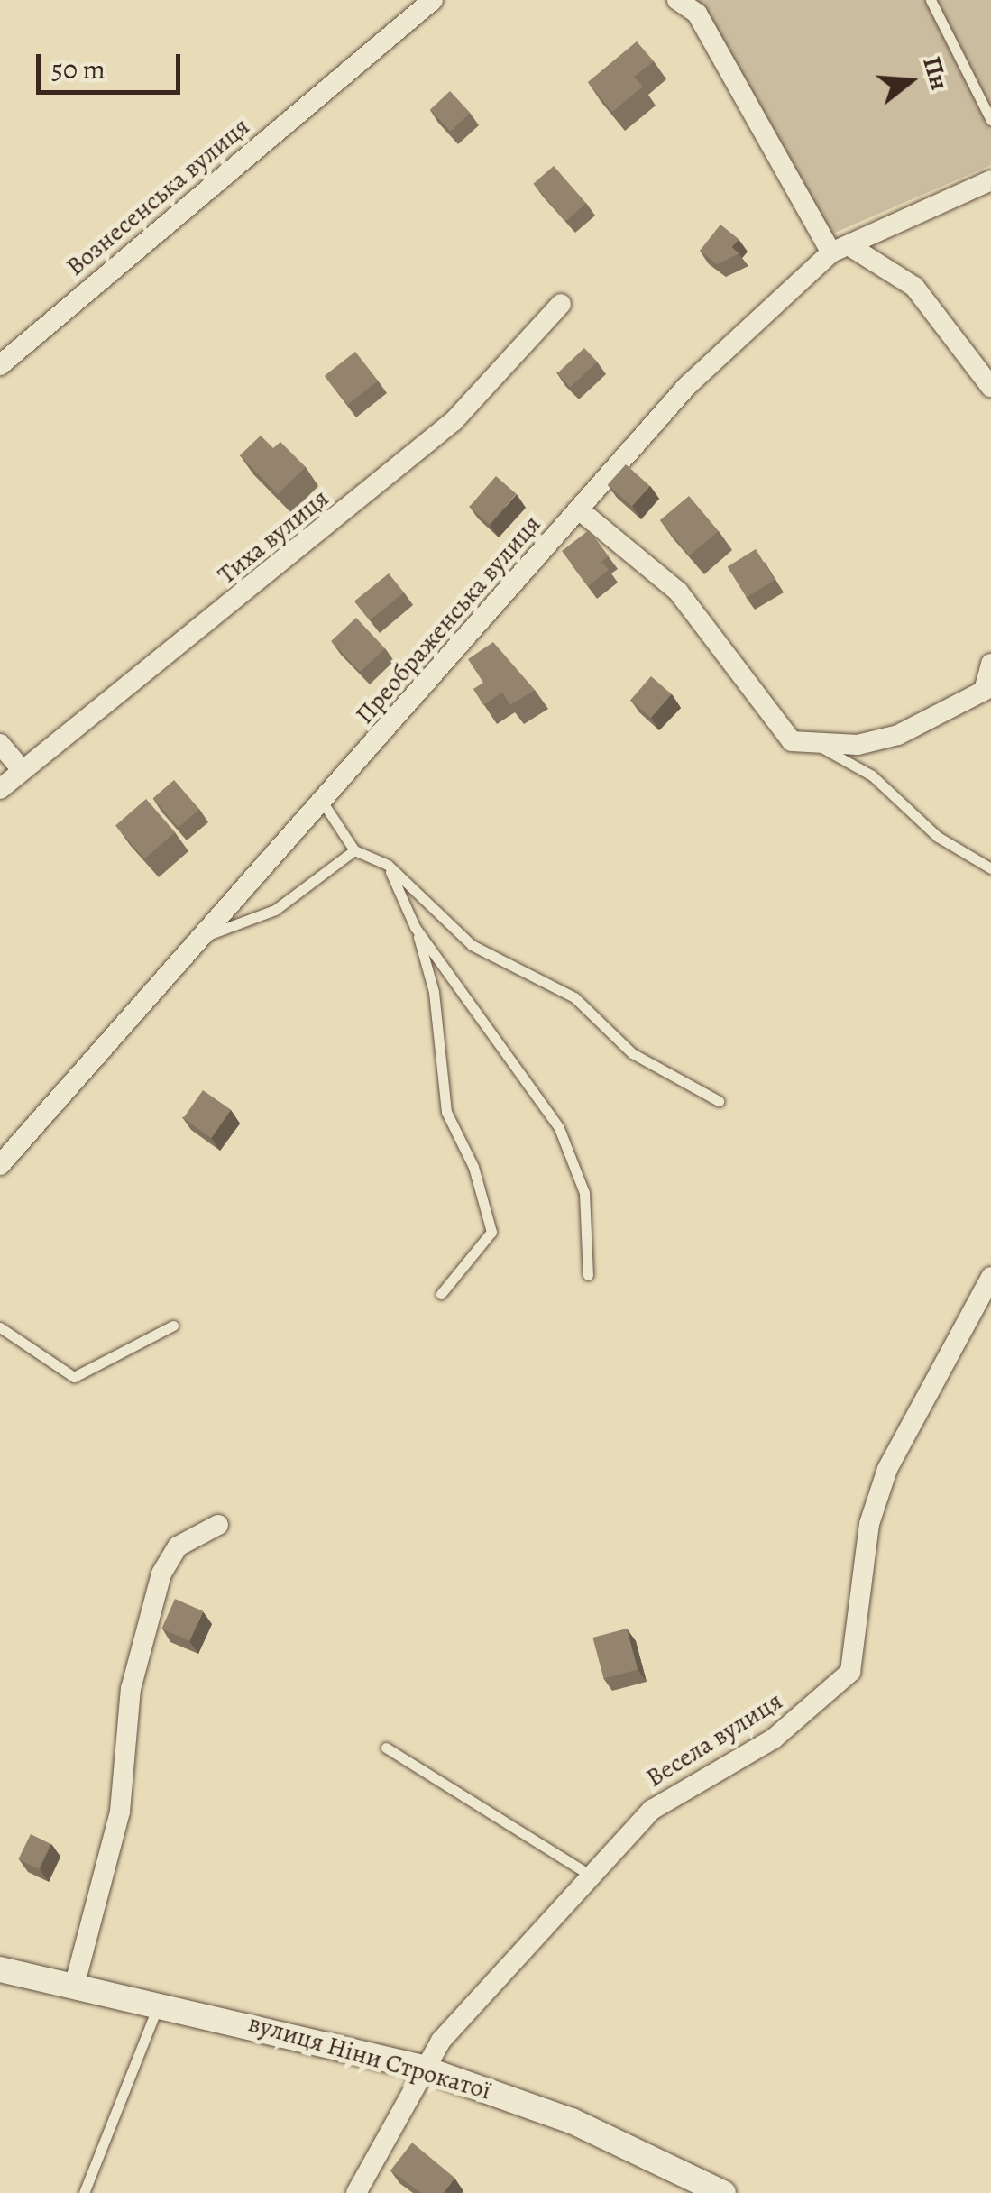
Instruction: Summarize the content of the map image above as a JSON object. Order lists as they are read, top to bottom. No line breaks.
{"streets":{"street":["Вознесенська вулиця","Тиха вулиця","Преображенська вулиця","Весела вулиця","вулиця Ніни Строкатої"]},"crossings":[["Весела вулиця","вулиця Ніни Строкатої"]],"scale_bar":"50 m","north":"right"}
